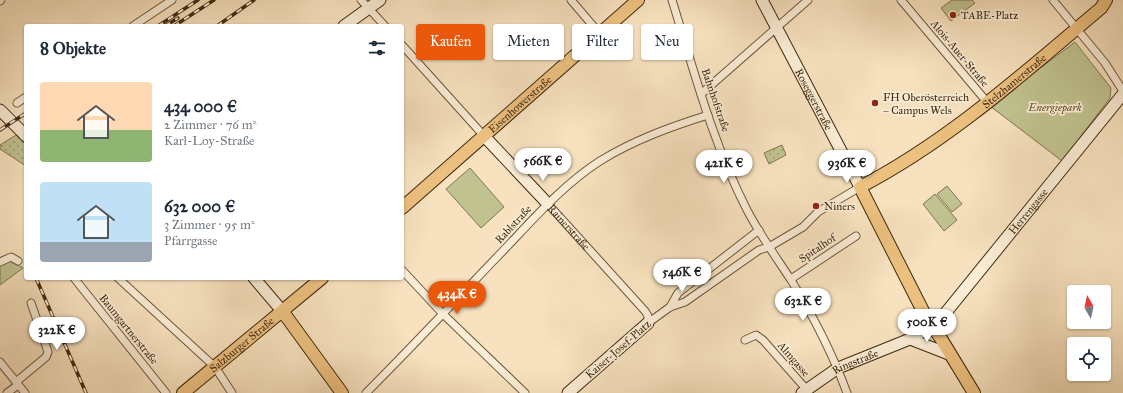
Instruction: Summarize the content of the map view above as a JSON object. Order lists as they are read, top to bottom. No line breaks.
{"streets":{"main road":["Stelzhamerstraße","Roseggerstraße","Eisenhowerstraße","Salzburger Straße"],"street":["Alois-Auer-Straße","Bahnhofstraße","Herrengasse","Rablstraße","Rainerstraße","Spitalhof","Baumgartnerstraße","Kaiser-Josef-Platz","Almgasse","Ringstraße"]},"crossings":[["Alois-Auer-Straße","Stelzhamerstraße"],["Stelzhamerstraße","Roseggerstraße"],["Stelzhamerstraße","Bahnhofstraße"],["Stelzhamerstraße","Kaiser-Josef-Platz"],["Roseggerstraße","Herrengasse"],["Roseggerstraße","Ringstraße"],["Bahnhofstraße","Rablstraße"],["Bahnhofstraße","Spitalhof"],["Bahnhofstraße","Kaiser-Josef-Platz"],["Bahnhofstraße","Ringstraße"],["Eisenhowerstraße","Rainerstraße"],["Herrengasse","Ringstraße"],["Rablstraße","Rainerstraße"],["Rainerstraße","Kaiser-Josef-Platz"],["Almgasse","Ringstraße"]],"parks":["Energiepark"],"places":["TABE-Platz","FH Oberösterreich – Campus Wels","Niners"],"north":"top","page":{"chip":["Kaufen","Mieten","Filter","Neu"],"heading":"8 Objekte","list":[{"name":"434 000 €","note":"2 Zimmer · 76 m² · Karl-Loy-Straße"},{"name":"632 000 €","note":"3 Zimmer · 95 m² · Pfarrgasse"}],"price":["566K €","421K €","936K €","546K €","434K €","632K €","500K €","322K €"]}}
